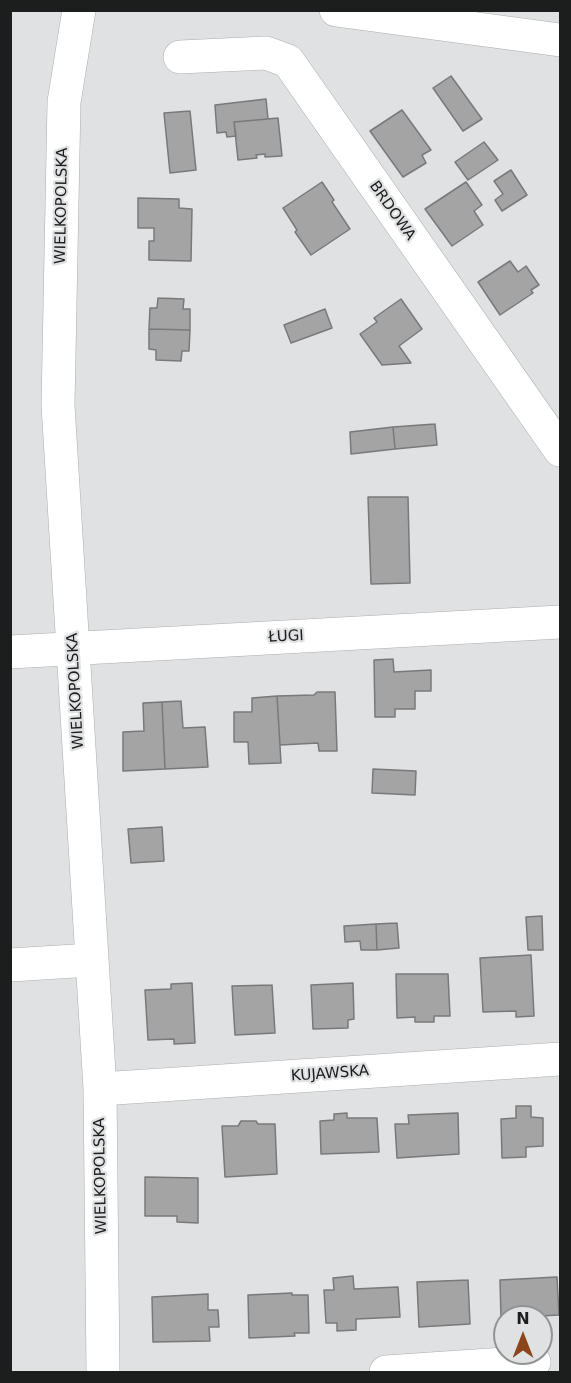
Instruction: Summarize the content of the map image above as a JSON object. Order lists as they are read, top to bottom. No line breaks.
{"streets":{"street":["WIELKOPOLSKA","BRDOWA","ŁUGI","KUJAWSKA"]},"crossings":[["WIELKOPOLSKA","ŁUGI"],["WIELKOPOLSKA","KUJAWSKA"]],"north":"top"}
